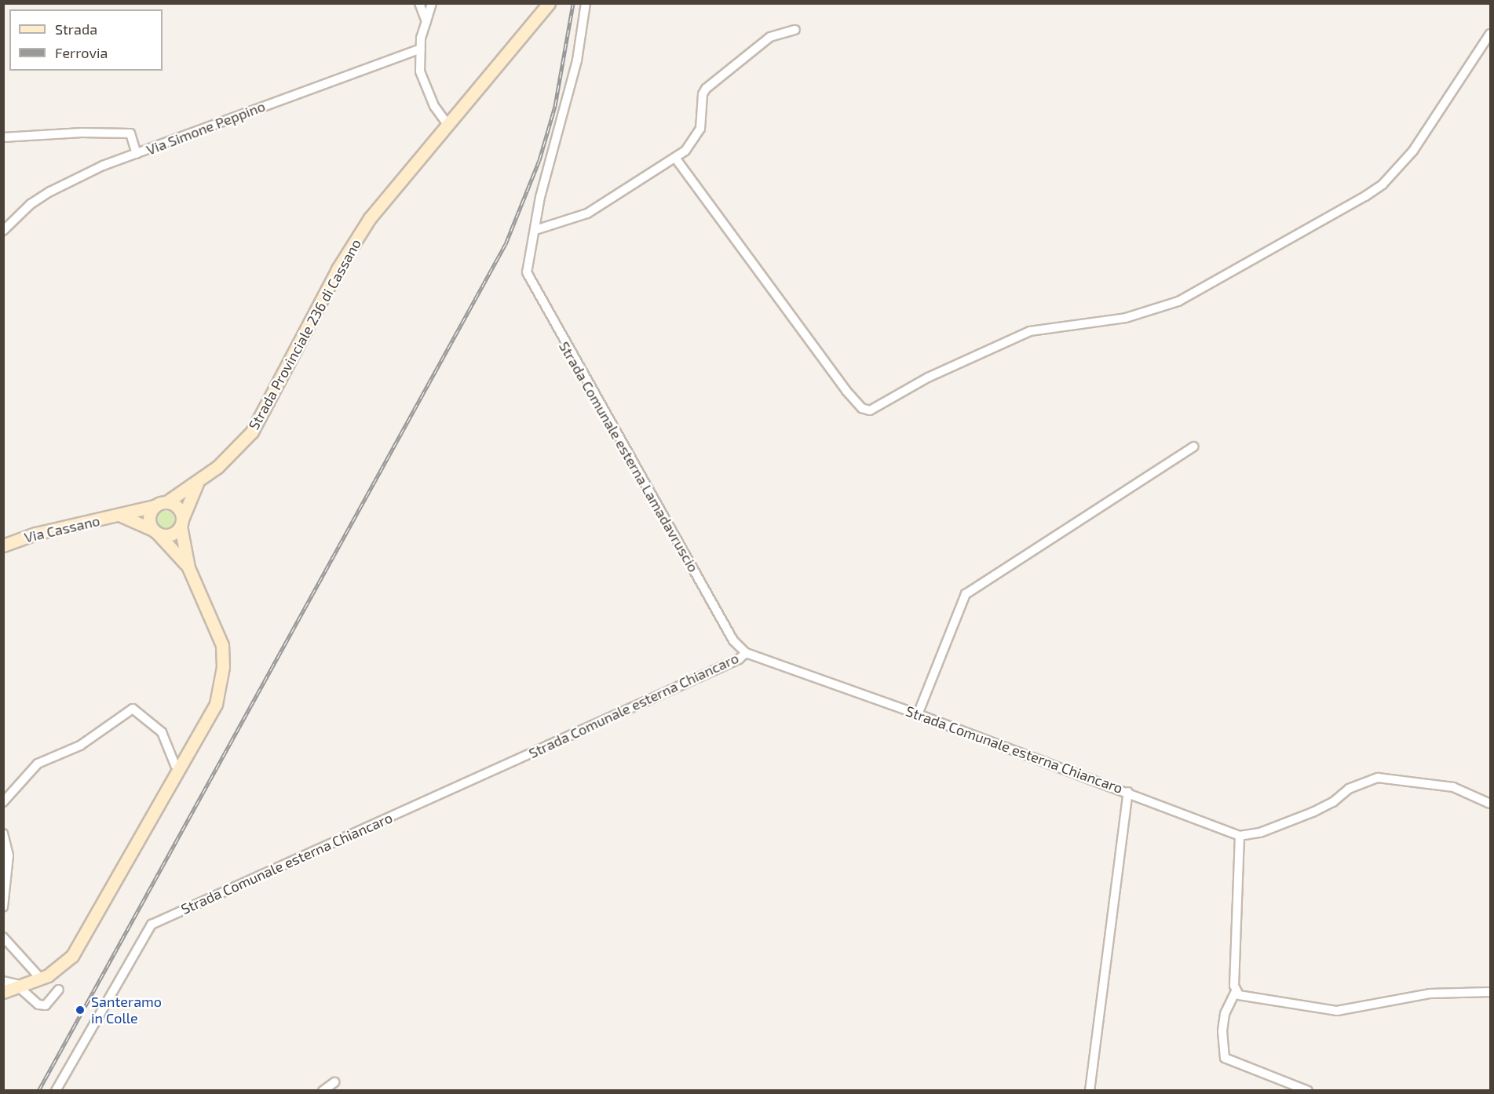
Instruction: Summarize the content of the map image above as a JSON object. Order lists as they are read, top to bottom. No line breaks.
{"streets":{"main road":["Strada Provinciale 236 di Cassano","Via Cassano"],"street":["Via Simone Peppino","Strada Comunale esterna Lamadavruscio","Strada Comunale esterna Chiancaro"]},"crossings":[["Strada Provinciale 236 di Cassano","Via Cassano"],["Strada Comunale esterna Lamadavruscio","Strada Comunale esterna Chiancaro"]],"places":["Santeramo in Colle"],"legend":["Strada","Ferrovia"]}
